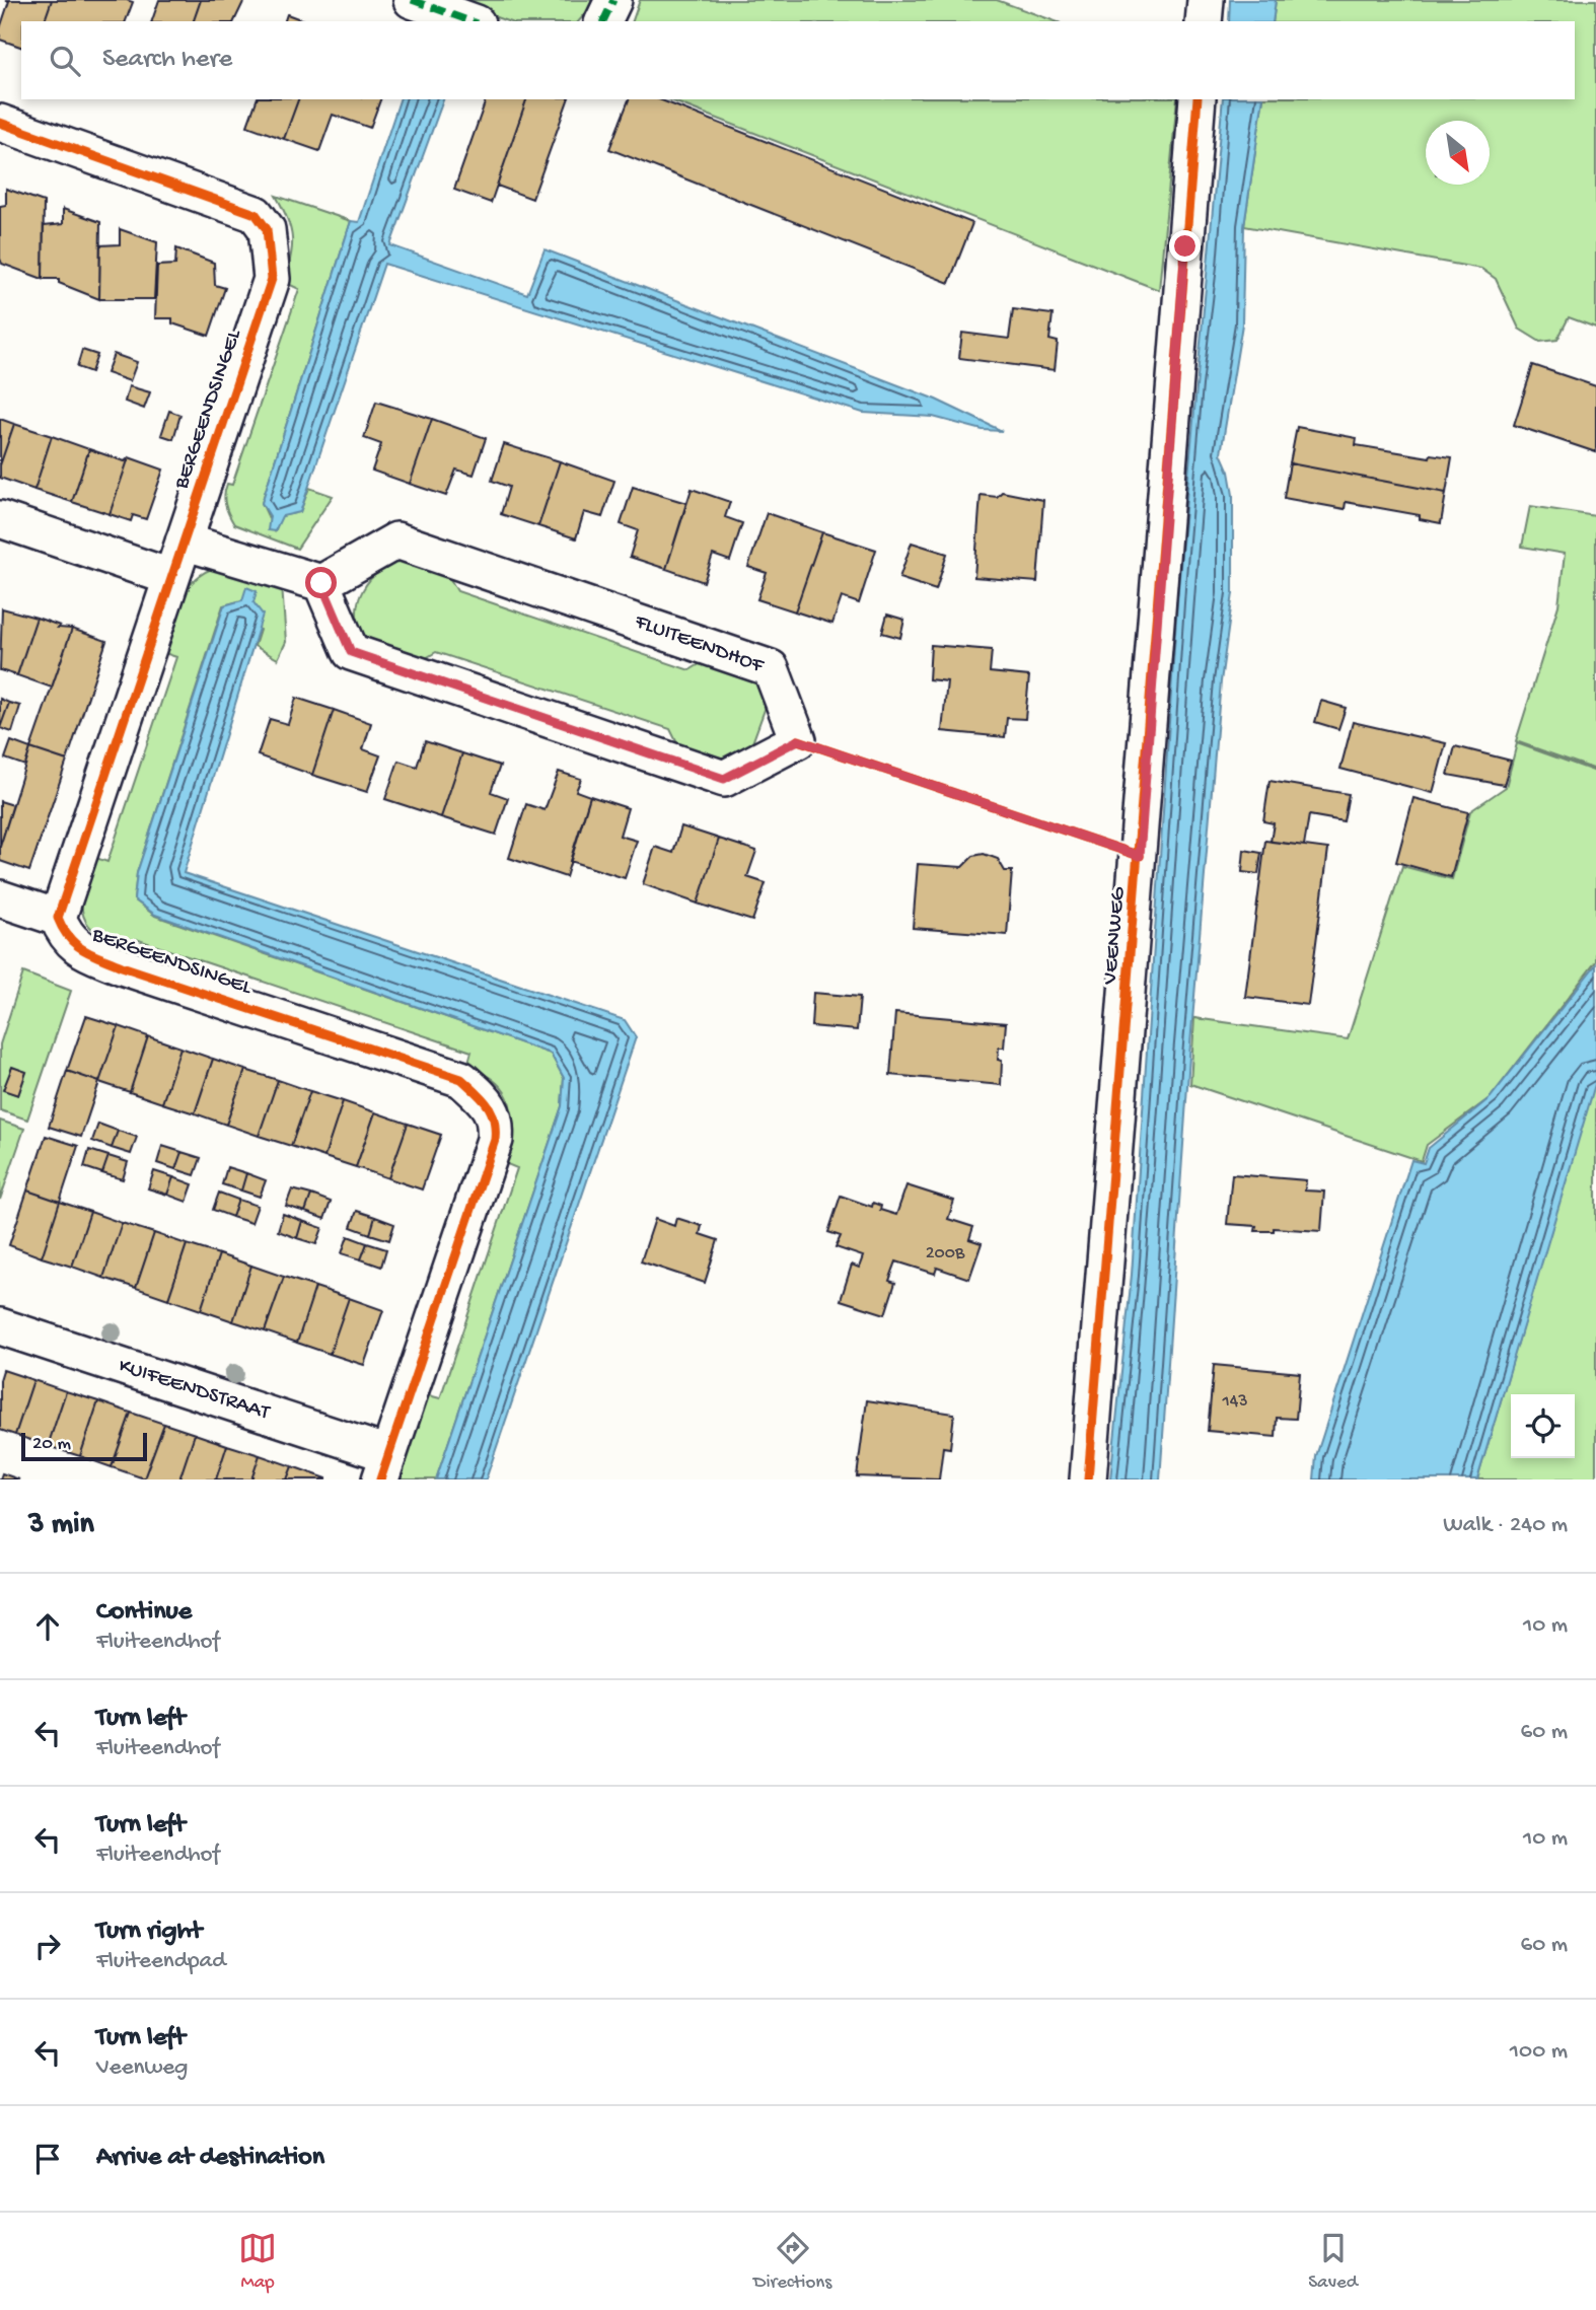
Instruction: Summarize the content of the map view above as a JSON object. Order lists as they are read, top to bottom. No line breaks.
{"streets":{"street":["BERGEENDSINGEL","FLUITEENDHOF","VEENWEG","KUIFEENDSTRAAT"]},"crossings":[["BERGEENDSINGEL","KUIFEENDSTRAAT"]],"house_numbers":["200B","143"],"scale_bar":"20 m","north":"bottom right","page":{"search":"Search here","scale":"20 m","heading":["3 min","Walk · 240 m"],"list":[["Continue","Fluiteendhof","10 m"],["Turn left","Fluiteendhof","60 m"],["Turn left","Fluiteendhof","10 m"],["Turn right","Fluiteendpad","60 m"],["Turn left","Veenweg","100 m"],"Arrive at destination"],"nav":["Map","Directions","Saved"]}}
